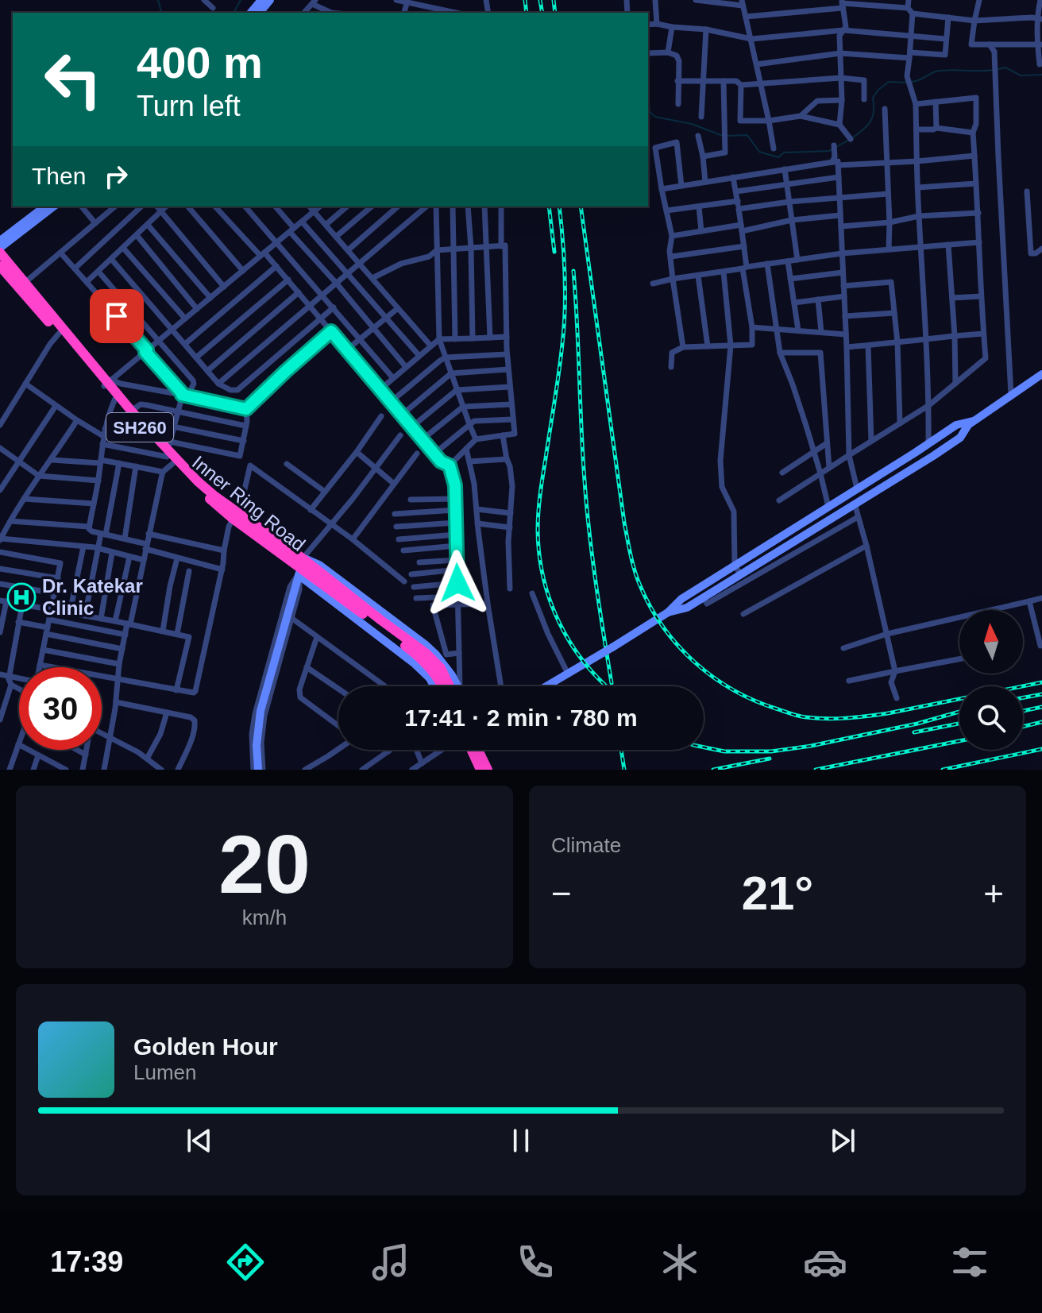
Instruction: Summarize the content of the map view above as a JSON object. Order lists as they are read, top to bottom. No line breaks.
{"streets":{"highway":["SH260","Inner Ring Road"]},"crossings":[["SH260","Inner Ring Road"]],"places":{"hospital":["Dr. Katekar Clinic"]},"north":"top","page":{"turn":["400 m","Turn left"],"then":"Then","limit":"30","trip":"17:41 · 2 min · 780 m","tile":[["20","km/h"],"Climate"],"heat":["−","21°","+"],"song":["Golden Hour","Lumen"],"tabs":"17:39"}}
